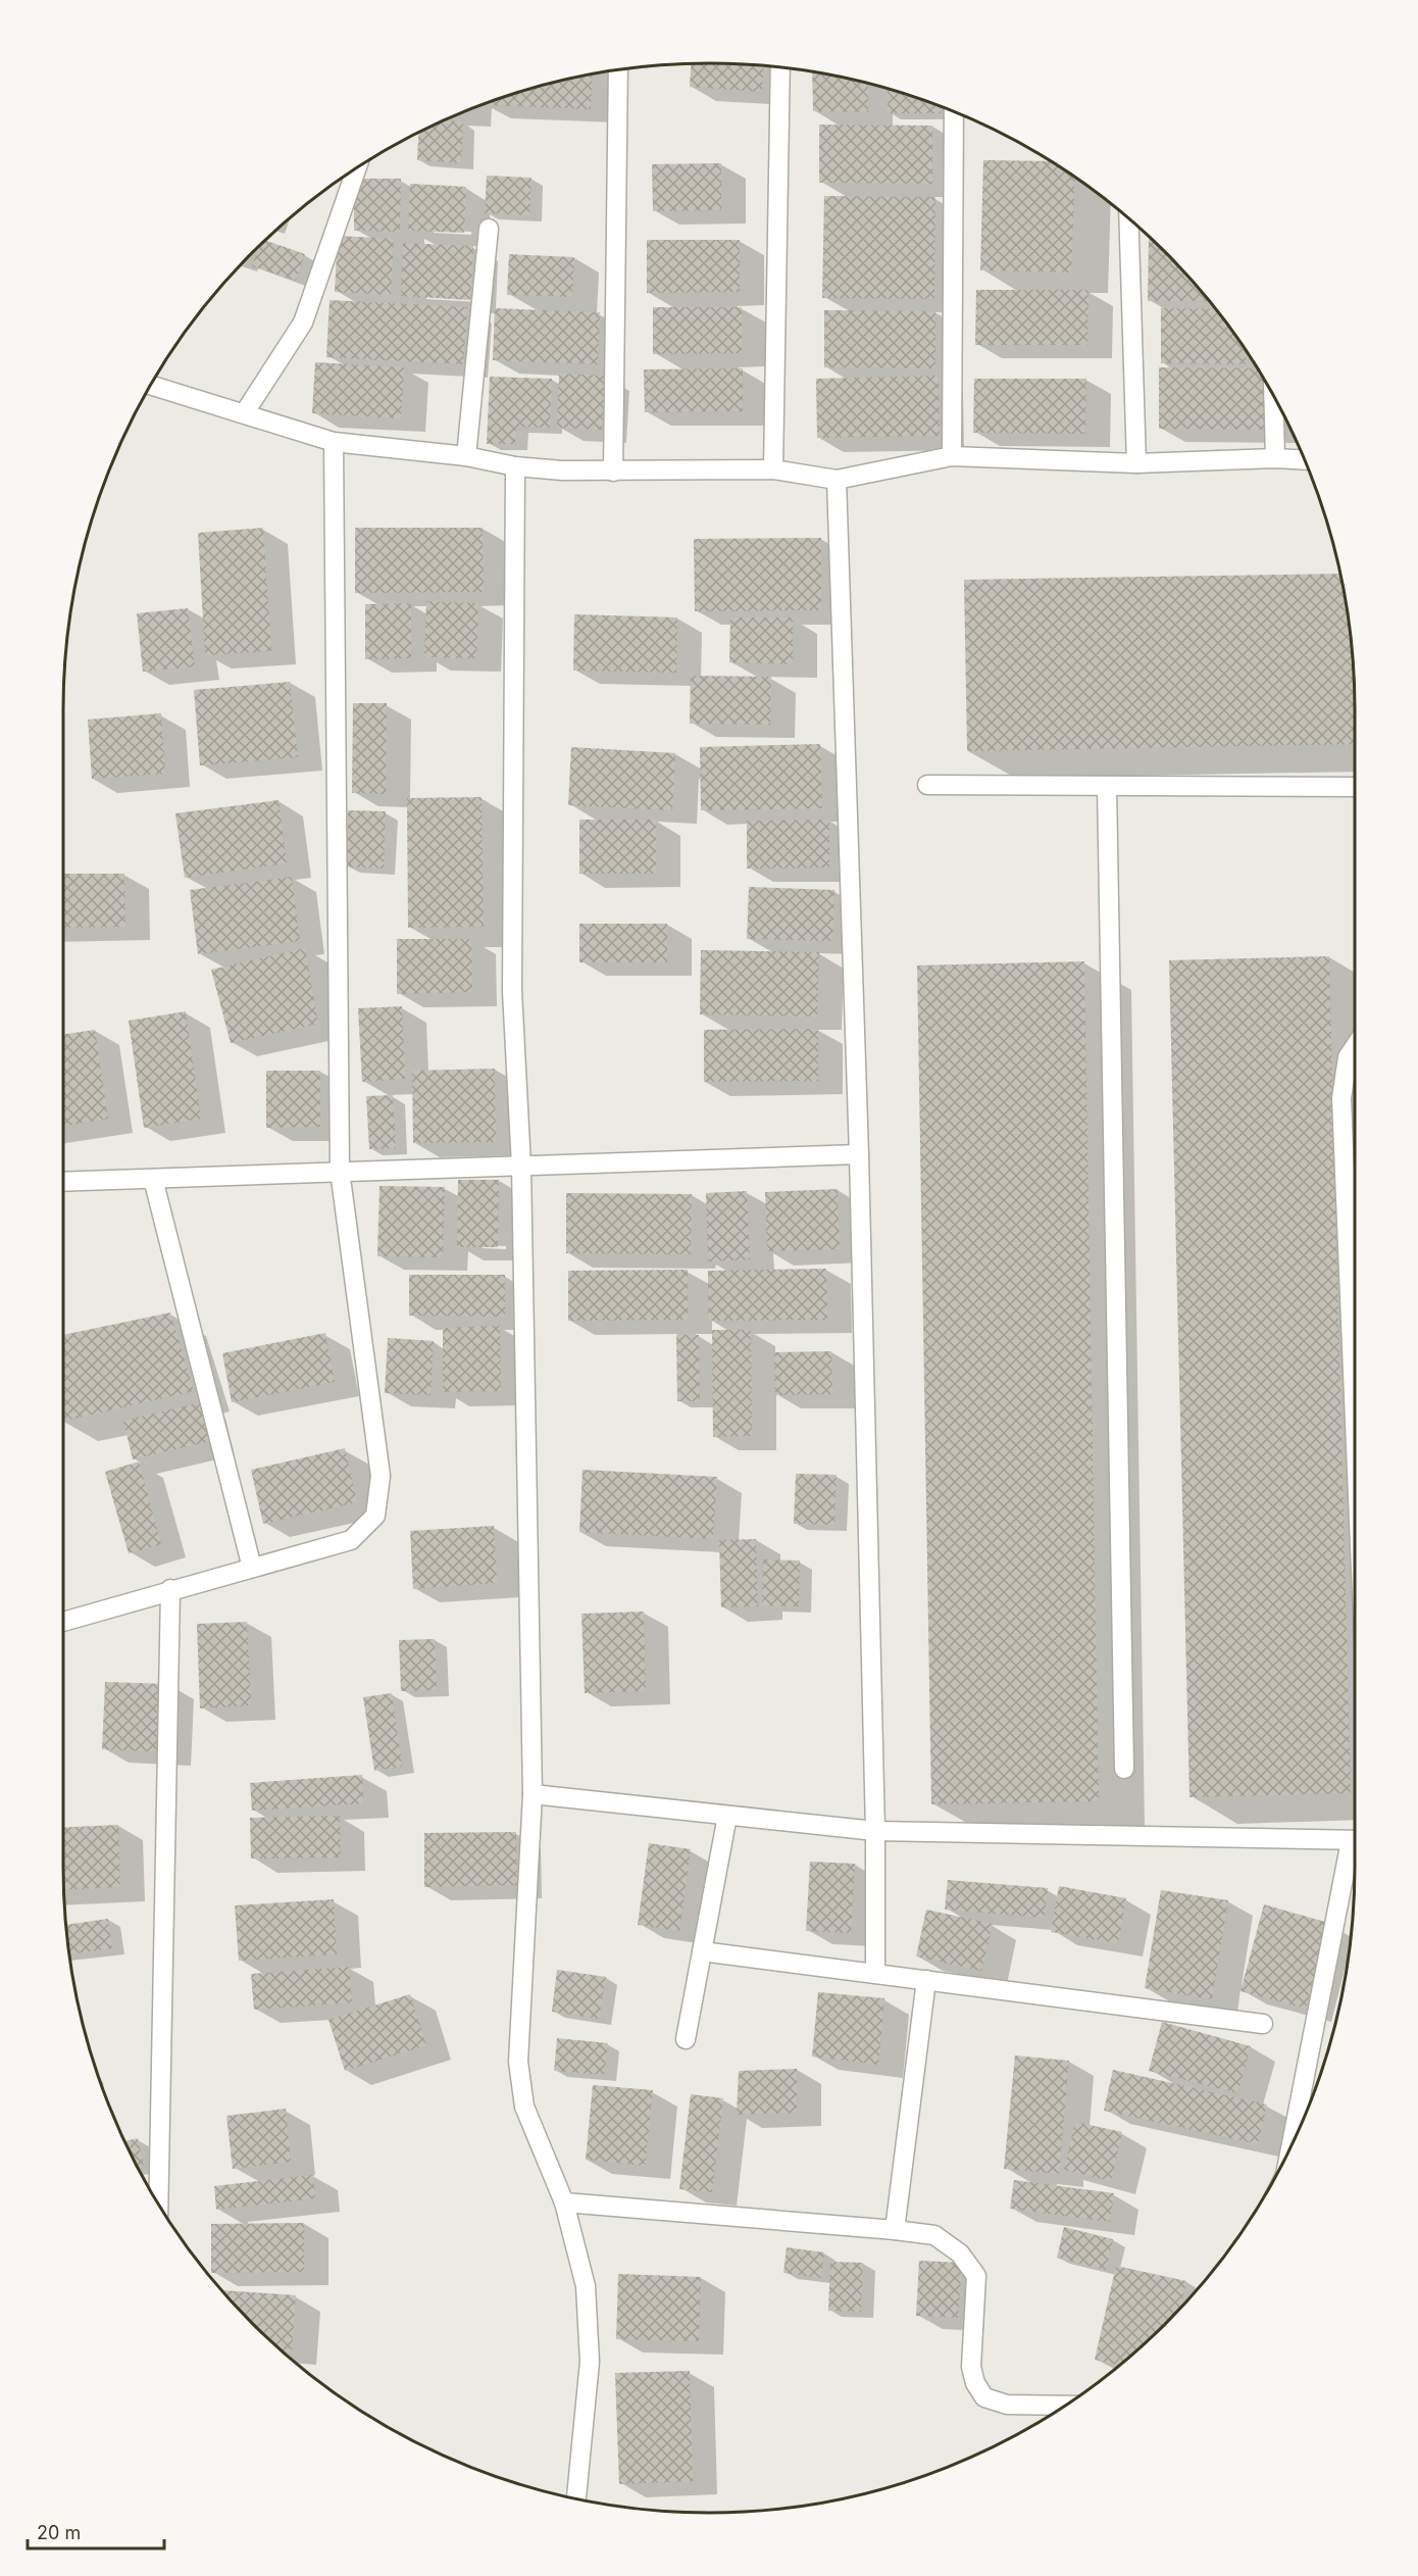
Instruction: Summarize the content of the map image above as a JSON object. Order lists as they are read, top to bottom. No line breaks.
{"scale_bar":"20 m"}
